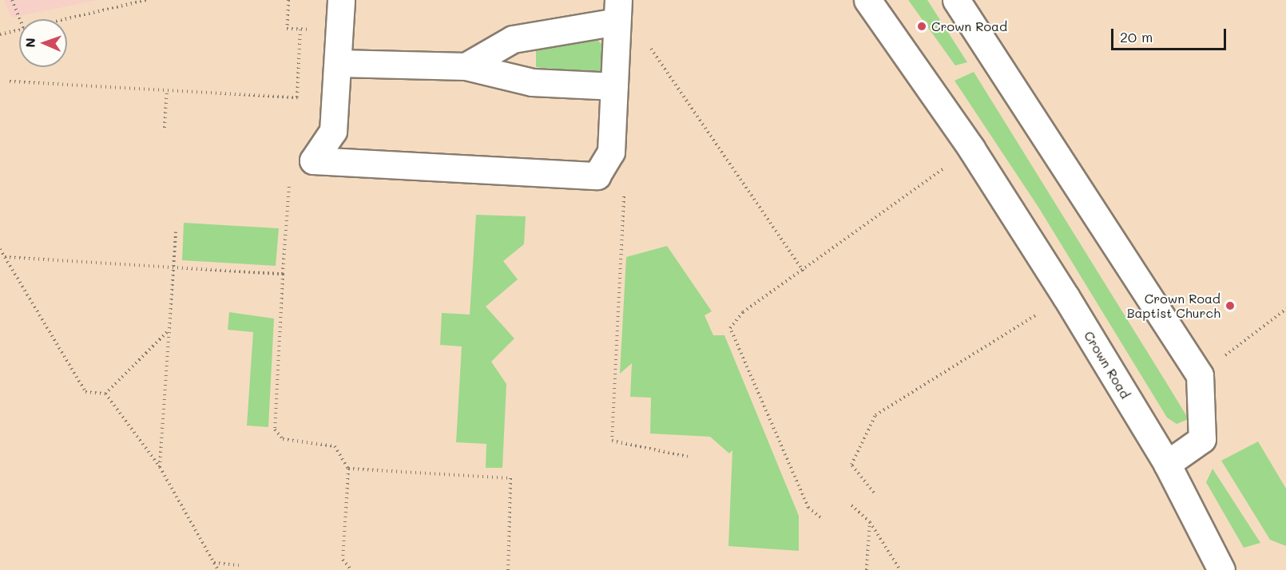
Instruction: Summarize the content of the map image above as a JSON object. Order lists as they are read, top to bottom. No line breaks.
{"streets":{"street":["Crown Road"]},"places":["Crown Road","Crown Road Baptist Church"],"scale_bar":"20 m","north":"left"}
